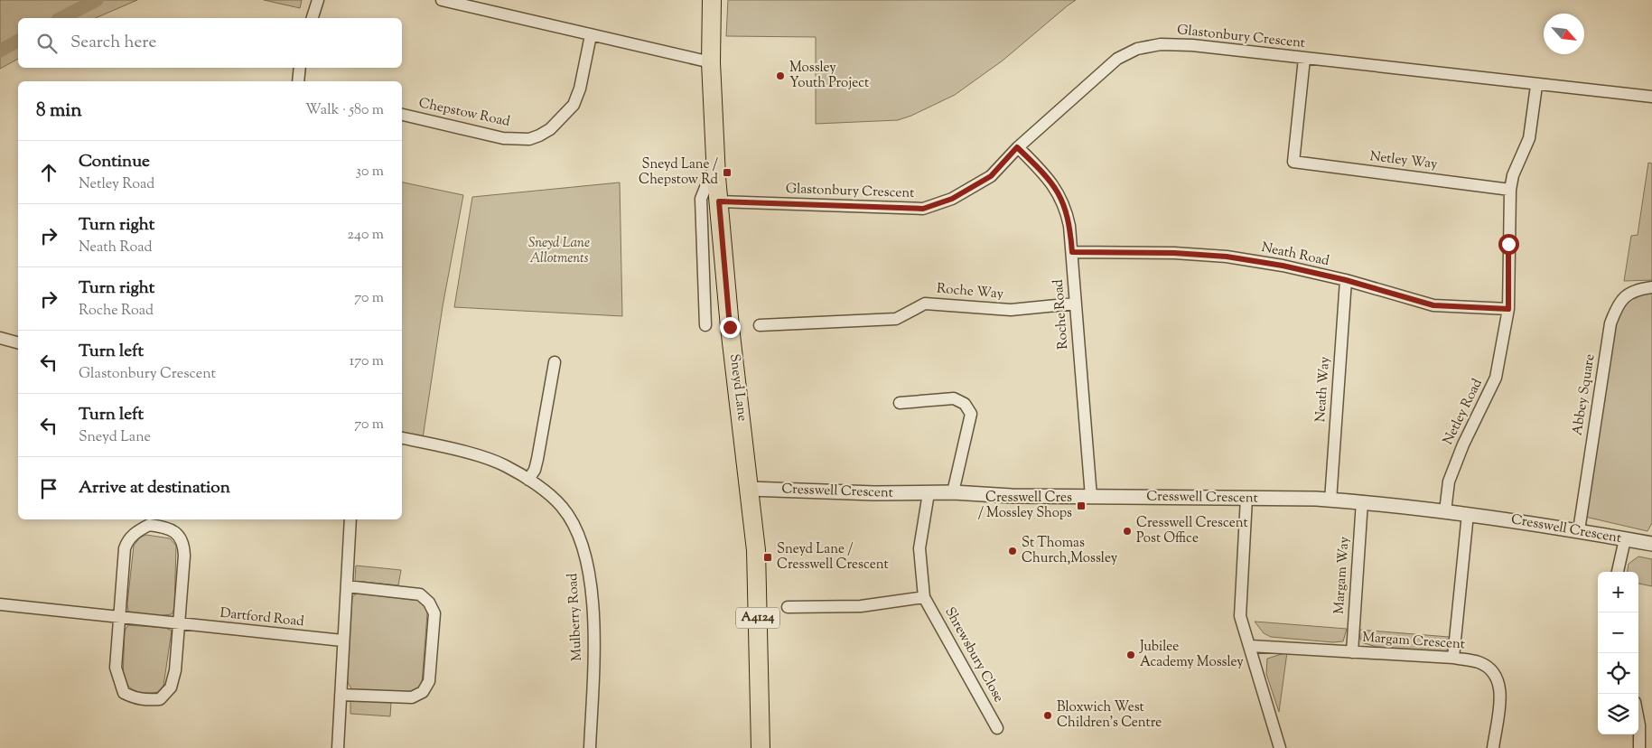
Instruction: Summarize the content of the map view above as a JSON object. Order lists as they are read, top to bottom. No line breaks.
{"streets":{"main road":["Sneyd Lane","A4124"],"street":["Glastonbury Crescent","Chepstow Road","Netley Way","Neath Road","Roche Way","Roche Road","Neath Way","Abbey Square","Netley Road","Cresswell Crescent","Margam Way","Mulberry Road","Dartford Road","Margam Crescent","Shrewsbury Close"]},"crossings":[["Glastonbury Crescent","Netley Way"],["Glastonbury Crescent","Roche Road"],["Glastonbury Crescent","Sneyd Lane"],["Glastonbury Crescent","Netley Road"],["Netley Way","Netley Road"],["Neath Road","Roche Road"],["Neath Road","Neath Way"],["Neath Road","Netley Road"],["Roche Way","Roche Road"],["Roche Road","Cresswell Crescent"],["Sneyd Lane","Cresswell Crescent"],["Neath Way","Cresswell Crescent"],["Abbey Square","Cresswell Crescent"],["Netley Road","Cresswell Crescent"],["Cresswell Crescent","Margam Way"],["Cresswell Crescent","Shrewsbury Close"],["Margam Way","Margam Crescent"]],"parks":["Sneyd Lane Allotments"],"places":{"other":["Mossley Youth Project","Cresswell Crescent Post Office","St Thomas Church,Mossley","Jubilee Academy Mossley","Bloxwich West Children's Centre"],"transit":["Sneyd Lane / Chepstow Rd","Cresswell Cres / Mossley Shops","Sneyd Lane / Cresswell Crescent"]},"north":"bottom right","page":{"search":"Search here","heading":["8 min","Walk · 580 m"],"list":[["Continue","Netley Road","30 m"],["Turn right","Neath Road","240 m"],["Turn right","Roche Road","70 m"],["Turn left","Glastonbury Crescent","170 m"],["Turn left","Sneyd Lane","70 m"],"Arrive at destination"],"map_buttons":["+","−"]}}
